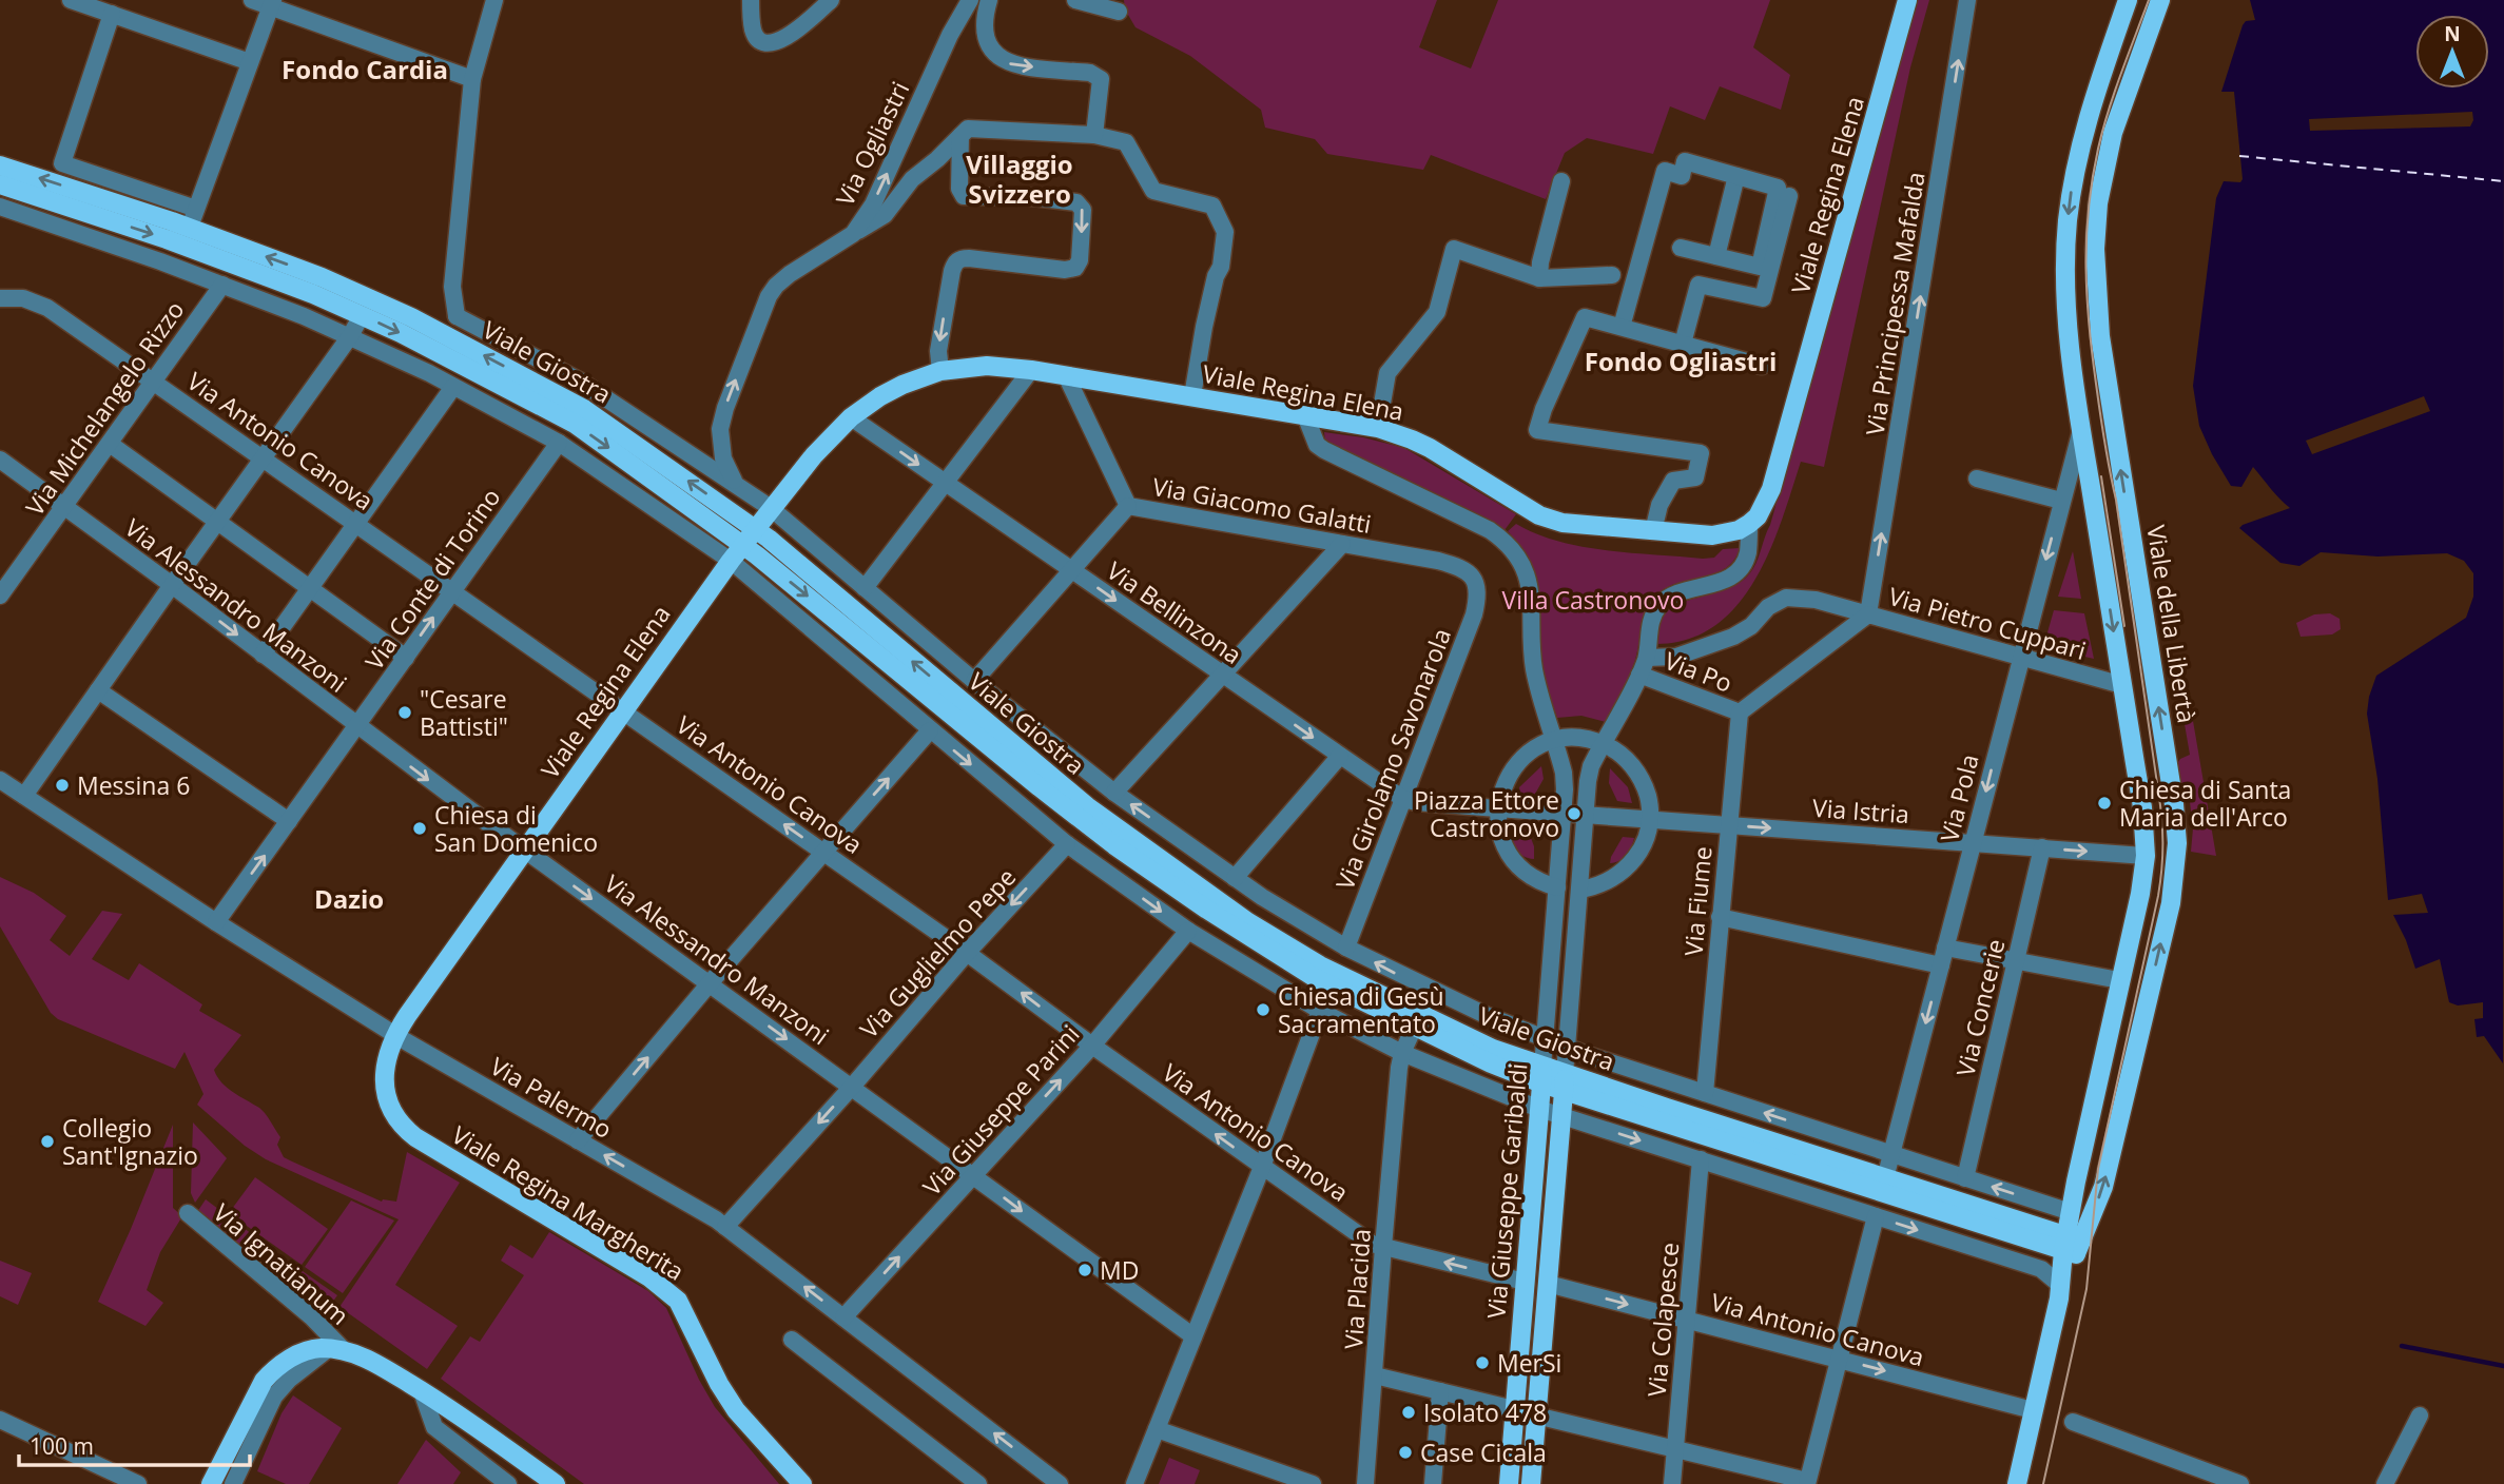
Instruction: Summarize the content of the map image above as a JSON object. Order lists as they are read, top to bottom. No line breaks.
{"streets":{"main road":["Viale Regina Elena","Viale Giostra","Viale della Libertà","Via Giuseppe Garibaldi","Viale Regina Margherita"],"street":["Via Ogliastri","Via Principessa Mafalda","Via Michelangelo Rizzo","Via Antonio Canova","Via Giacomo Galatti","Via Conte di Torino","Via Alessandro Manzoni","Via Bellinzona","Via Pietro Cuppari","Via Po","Via Girolamo Savonarola","Via Pola","Via Istria","Via Fiume","Via Guglielmo Pepe","Via Concerie","Via Palermo","Via Giuseppe Parini","Via Ignatianum","Via Placida","Via Colapesce"]},"crossings":[["Viale Regina Elena","Viale Giostra"],["Viale Regina Elena","Via Antonio Canova"],["Viale Regina Elena","Via Giacomo Galatti"],["Viale Regina Elena","Via Alessandro Manzoni"],["Viale Regina Elena","Via Bellinzona"],["Viale Regina Elena","Via Palermo"],["Viale Regina Elena","Via Giuseppe Garibaldi"],["Viale Regina Elena","Viale Regina Margherita"],["Via Principessa Mafalda","Via Pietro Cuppari"],["Viale Giostra","Viale della Libertà"],["Viale Giostra","Via Girolamo Savonarola"],["Viale Giostra","Via Pola"],["Viale Giostra","Via Fiume"],["Viale Giostra","Via Concerie"],["Viale Giostra","Via Giuseppe Garibaldi"],["Viale Giostra","Via Placida"],["Via Michelangelo Rizzo","Via Antonio Canova"],["Via Michelangelo Rizzo","Via Alessandro Manzoni"],["Via Antonio Canova","Via Conte di Torino"],["Via Antonio Canova","Viale della Libertà"],["Via Antonio Canova","Via Guglielmo Pepe"],["Via Antonio Canova","Via Giuseppe Parini"],["Via Antonio Canova","Via Giuseppe Garibaldi"],["Via Antonio Canova","Via Placida"],["Via Antonio Canova","Via Colapesce"],["Via Giacomo Galatti","Via Girolamo Savonarola"],["Via Conte di Torino","Via Alessandro Manzoni"],["Via Conte di Torino","Via Palermo"],["Via Alessandro Manzoni","Via Guglielmo Pepe"],["Via Alessandro Manzoni","Via Giuseppe Parini"],["Via Bellinzona","Via Girolamo Savonarola"],["Via Bellinzona","Via Istria"],["Via Bellinzona","Via Giuseppe Garibaldi"],["Via Pietro Cuppari","Viale della Libertà"],["Via Pietro Cuppari","Via Po"],["Via Pietro Cuppari","Via Pola"],["Via Pietro Cuppari","Via Fiume"],["Viale della Libertà","Via Pola"],["Viale della Libertà","Via Istria"],["Via Po","Via Fiume"],["Via Po","Via Giuseppe Garibaldi"],["Via Pola","Via Istria"],["Via Istria","Via Fiume"],["Via Istria","Via Concerie"],["Via Istria","Via Giuseppe Garibaldi"],["Via Guglielmo Pepe","Via Palermo"],["Via Palermo","Via Giuseppe Parini"],["Via Palermo","Viale Regina Margherita"]],"one_way":["Via Ogliastri","Via Principessa Mafalda","Via Alessandro Manzoni","Via Bellinzona","Via Pola","Via Guglielmo Pepe","Via Giuseppe Parini"],"districts":["Fondo Cardia","Villaggio Svizzero","Fondo Ogliastri","Dazio"],"parks":["Villa Castronovo"],"places":["\"Cesare Battisti\"","Messina 6","Chiesa di Santa Maria dell'Arco","Piazza Ettore Castronovo","Chiesa di San Domenico","Chiesa di Gesù Sacramentato","Collegio Sant'Ignazio","MD","MerSi","Isolato 478","Case Cicala"],"scale_bar":"100 m","north":"top"}
